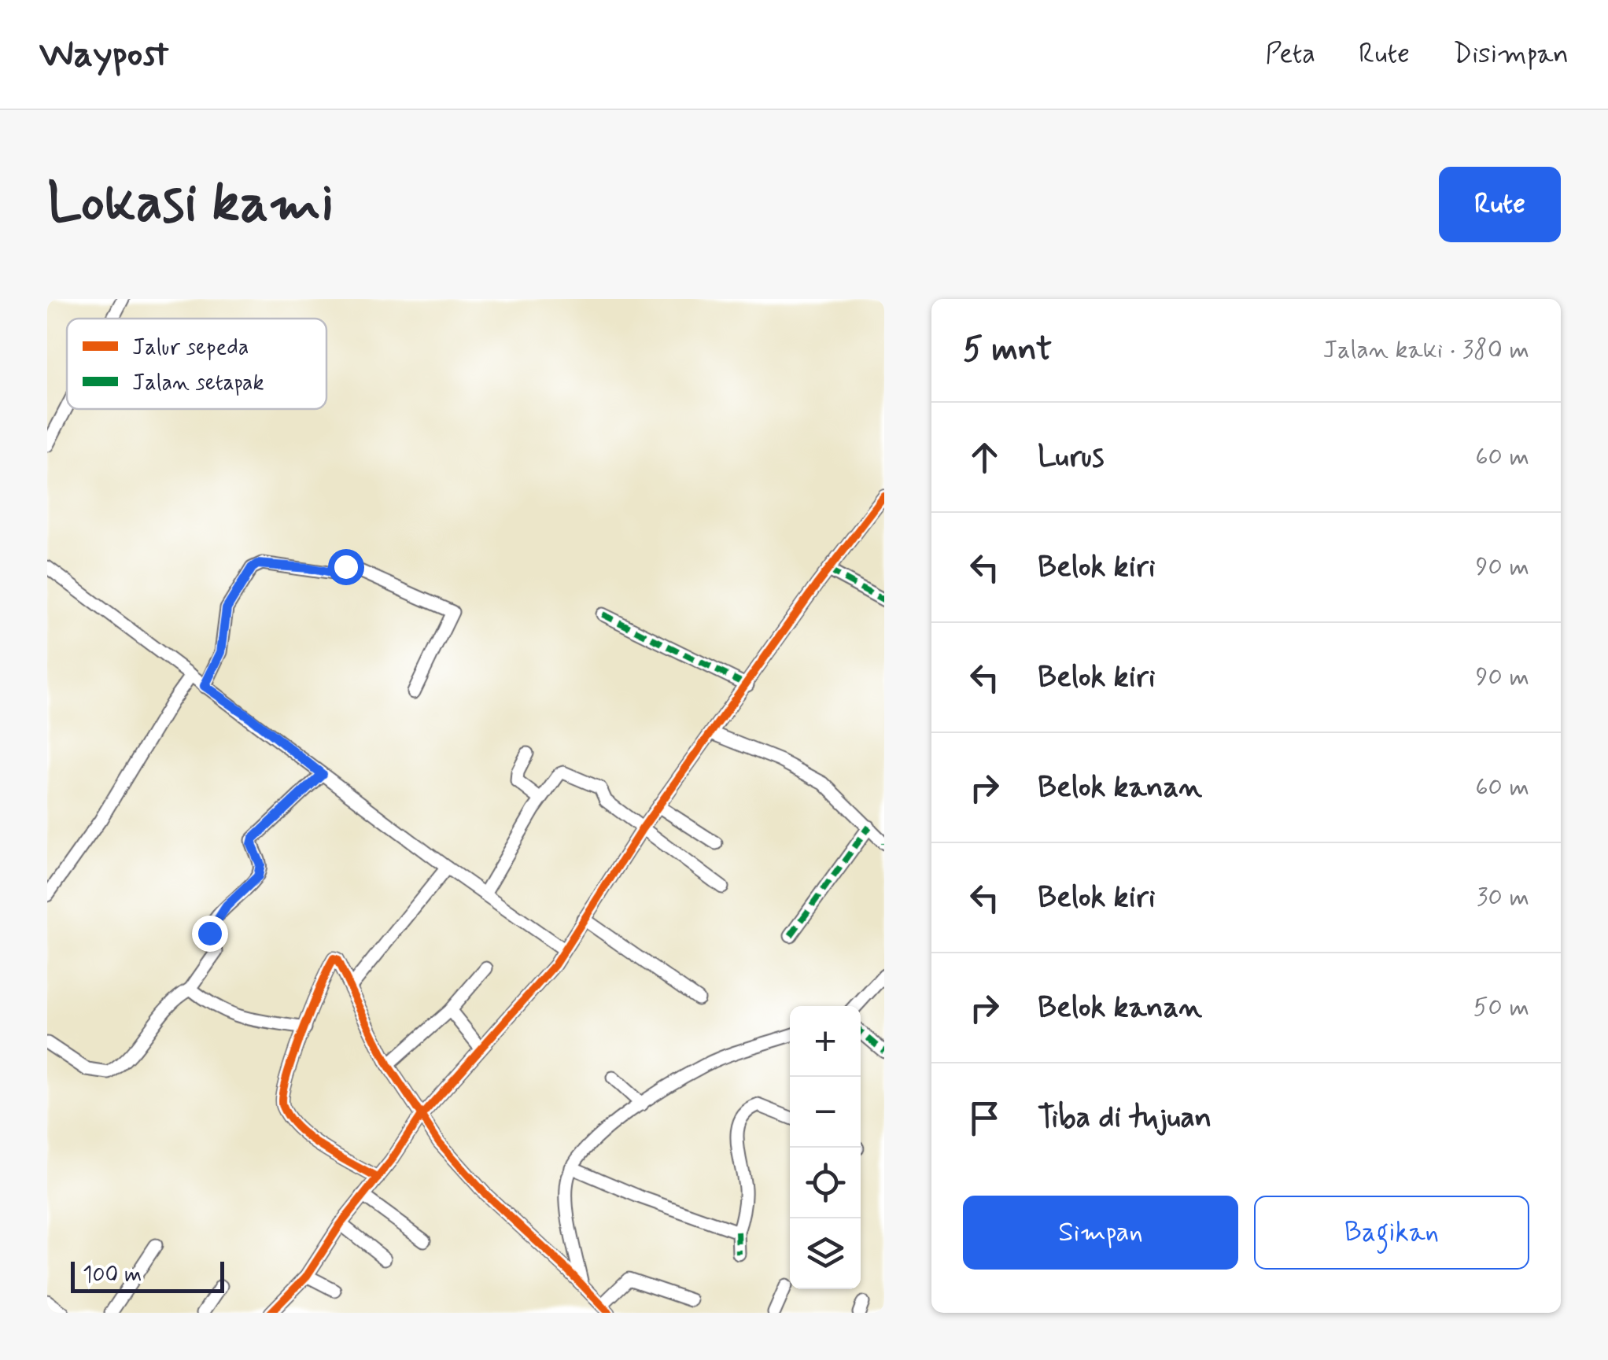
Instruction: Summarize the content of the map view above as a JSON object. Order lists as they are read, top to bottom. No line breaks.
{"legend":["Jalur sepeda","Jalan setapak"],"scale_bar":"100 m","page":{"header":"Waypost","nav":["Peta","Rute","Disimpan"],"buttons":["Rute",["Simpan","Bagikan"]],"title":"Lokasi kami","heading":["5 mnt","Jalan kaki · 380 m"],"list":[["Lurus","60 m"],["Belok kiri","90 m"],["Belok kiri","90 m"],["Belok kanan","60 m"],["Belok kiri","30 m"],["Belok kanan","50 m"],"Tiba di tujuan"],"map_buttons":["+","−"],"scale":"100 m"}}
